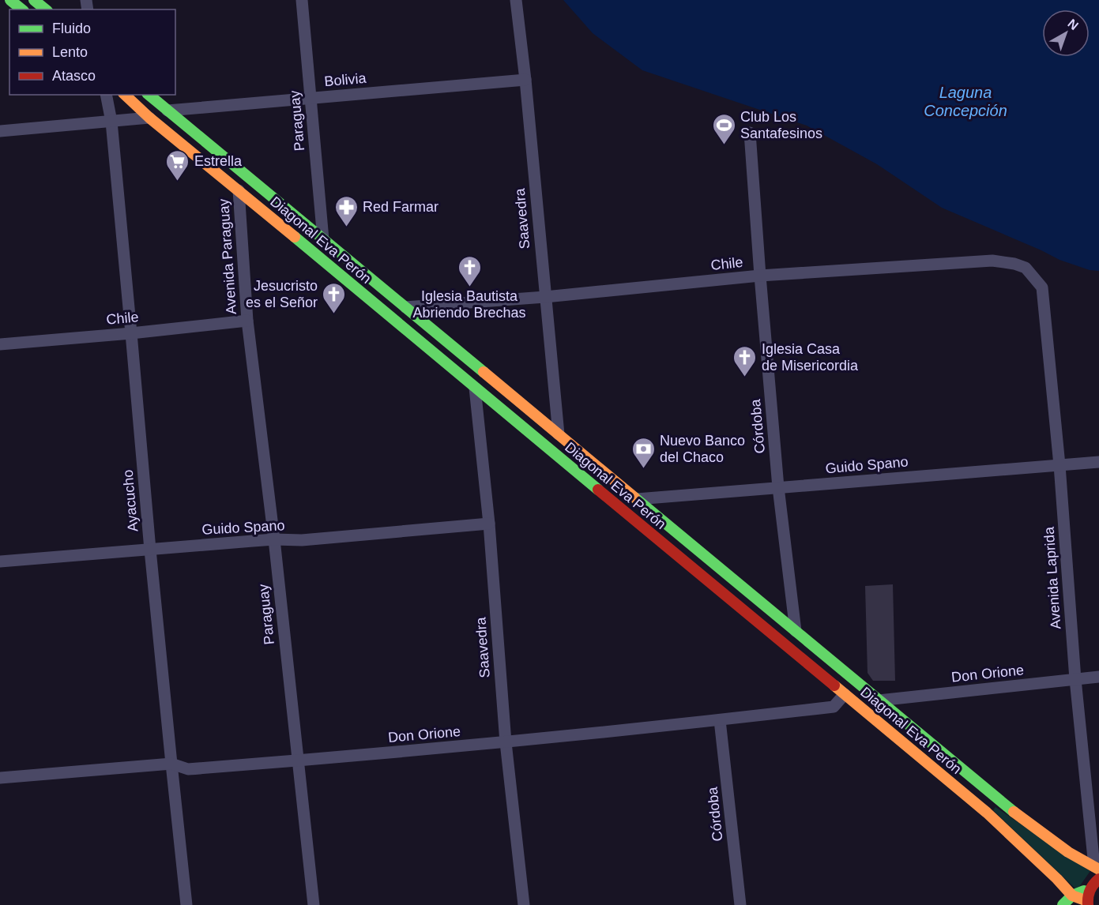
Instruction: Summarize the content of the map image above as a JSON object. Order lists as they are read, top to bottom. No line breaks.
{"streets":{"main road":["Diagonal Eva Perón"],"street":["Bolivia","Paraguay","Saavedra","Avenida Paraguay","Chile","Córdoba","Guido Spano","Ayacucho","Avenida Laprida","Don Orione"]},"crossings":[["Bolivia","Paraguay"],["Bolivia","Saavedra"],["Bolivia","Diagonal Eva Perón"],["Paraguay","Diagonal Eva Perón"],["Paraguay","Avenida Paraguay"],["Paraguay","Chile"],["Paraguay","Guido Spano"],["Paraguay","Don Orione"],["Saavedra","Diagonal Eva Perón"],["Saavedra","Chile"],["Saavedra","Guido Spano"],["Saavedra","Don Orione"],["Diagonal Eva Perón","Avenida Paraguay"],["Diagonal Eva Perón","Chile"],["Diagonal Eva Perón","Córdoba"],["Diagonal Eva Perón","Guido Spano"],["Diagonal Eva Perón","Avenida Laprida"],["Diagonal Eva Perón","Don Orione"],["Avenida Paraguay","Chile"],["Chile","Córdoba"],["Chile","Ayacucho"],["Chile","Avenida Laprida"],["Córdoba","Guido Spano"],["Córdoba","Don Orione"],["Guido Spano","Ayacucho"],["Guido Spano","Avenida Laprida"],["Ayacucho","Don Orione"],["Avenida Laprida","Don Orione"]],"water":["Laguna Concepción"],"places":{"sports":["Club Los Santafesinos"],"supermarket":["Estrella"],"pharmacy":["Red Farmar"],"church":["Iglesia Bautista Abriendo Brechas","Jesucristo es el Señor","Iglesia Casa de Misericordia"],"bank":["Nuevo Banco del Chaco"]},"legend":["Fluido","Lento","Atasco"],"north":"top right"}
